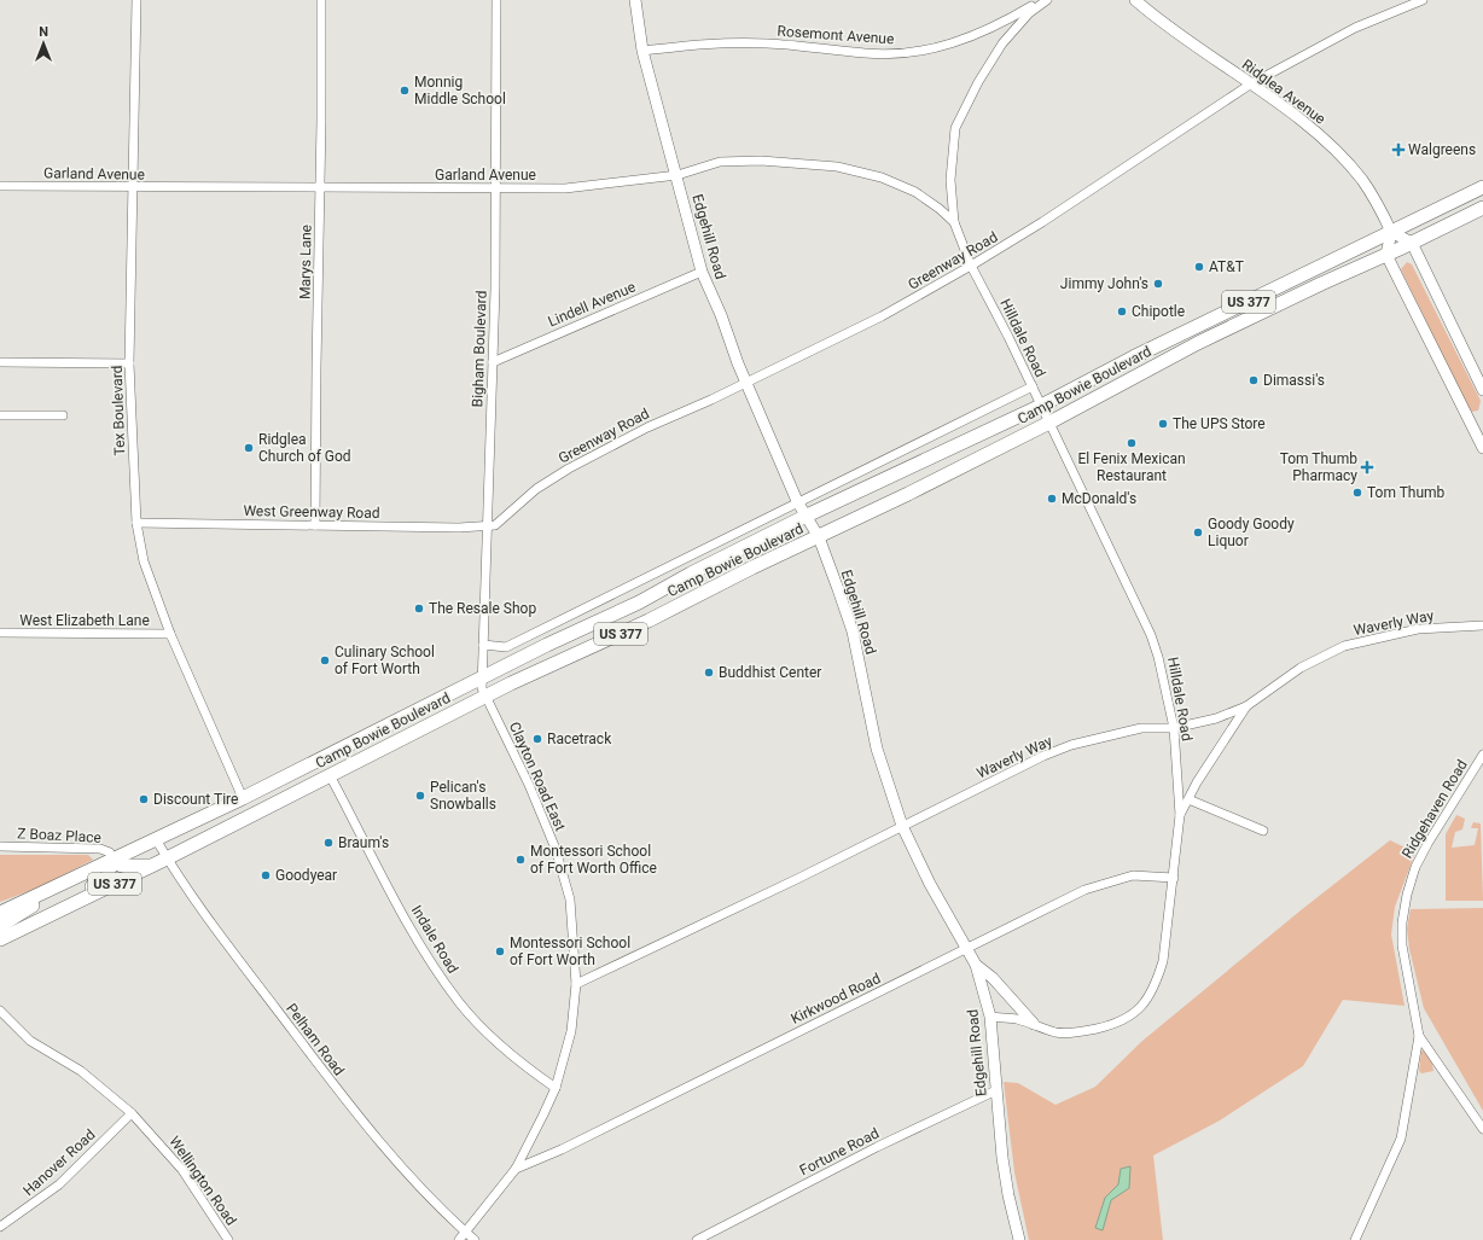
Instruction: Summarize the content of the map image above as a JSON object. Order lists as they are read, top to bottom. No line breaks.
{"streets":{"main road":["US 377","Camp Bowie Boulevard"],"street":["Rosemont Avenue","Ridglea Avenue","Garland Avenue","Edgehill Road","Greenway Road","Marys Lane","Lindell Avenue","Hilldale Road","Bigham Boulevard","Tex Boulevard","West Greenway Road","West Elizabeth Lane","Waverly Way","Clayton Road East","Ridgehaven Road","Z Boaz Place","Indale Road","Kirkwood Road","Pelham Road","Fortune Road","Hanover Road","Wellington Road"]},"crossings":[["Rosemont Avenue","Edgehill Road"],["Rosemont Avenue","Hilldale Road"],["Ridglea Avenue","Greenway Road"],["Ridglea Avenue","Camp Bowie Boulevard"],["Garland Avenue","Edgehill Road"],["Garland Avenue","Marys Lane"],["Garland Avenue","Hilldale Road"],["Garland Avenue","Bigham Boulevard"],["Garland Avenue","Tex Boulevard"],["Edgehill Road","Greenway Road"],["Edgehill Road","Lindell Avenue"],["Edgehill Road","Hilldale Road"],["Edgehill Road","Camp Bowie Boulevard"],["Edgehill Road","Waverly Way"],["Edgehill Road","Kirkwood Road"],["Edgehill Road","Fortune Road"],["Greenway Road","Hilldale Road"],["Greenway Road","Bigham Boulevard"],["Greenway Road","West Greenway Road"],["Marys Lane","West Greenway Road"],["Lindell Avenue","Bigham Boulevard"],["Hilldale Road","Camp Bowie Boulevard"],["Hilldale Road","Waverly Way"],["Hilldale Road","Kirkwood Road"],["Bigham Boulevard","Camp Bowie Boulevard"],["Bigham Boulevard","West Greenway Road"],["Bigham Boulevard","Clayton Road East"],["Camp Bowie Boulevard","Tex Boulevard"],["Camp Bowie Boulevard","Clayton Road East"],["Camp Bowie Boulevard","Z Boaz Place"],["Camp Bowie Boulevard","Indale Road"],["Camp Bowie Boulevard","Pelham Road"],["Tex Boulevard","West Greenway Road"],["Tex Boulevard","West Elizabeth Lane"],["Waverly Way","Clayton Road East"],["Clayton Road East","Indale Road"],["Clayton Road East","Kirkwood Road"],["Clayton Road East","Pelham Road"],["Hanover Road","Wellington Road"]],"places":{"other":["Monnig Middle School","AT&T","Jimmy John's","Chipotle","Dimassi's","The UPS Store","El Fenix Mexican Restaurant","Ridglea Church of God","Tom Thumb","McDonald's","Goody Goody Liquor","The Resale Shop","Culinary School of Fort Worth","Buddhist Center","Racetrack","Pelican's Snowballs","Discount Tire","Braum's","Montessori School of Fort Worth Office","Goodyear","Montessori School of Fort Worth"],"health":["Walgreens","Tom Thumb Pharmacy"]},"north":"top"}
